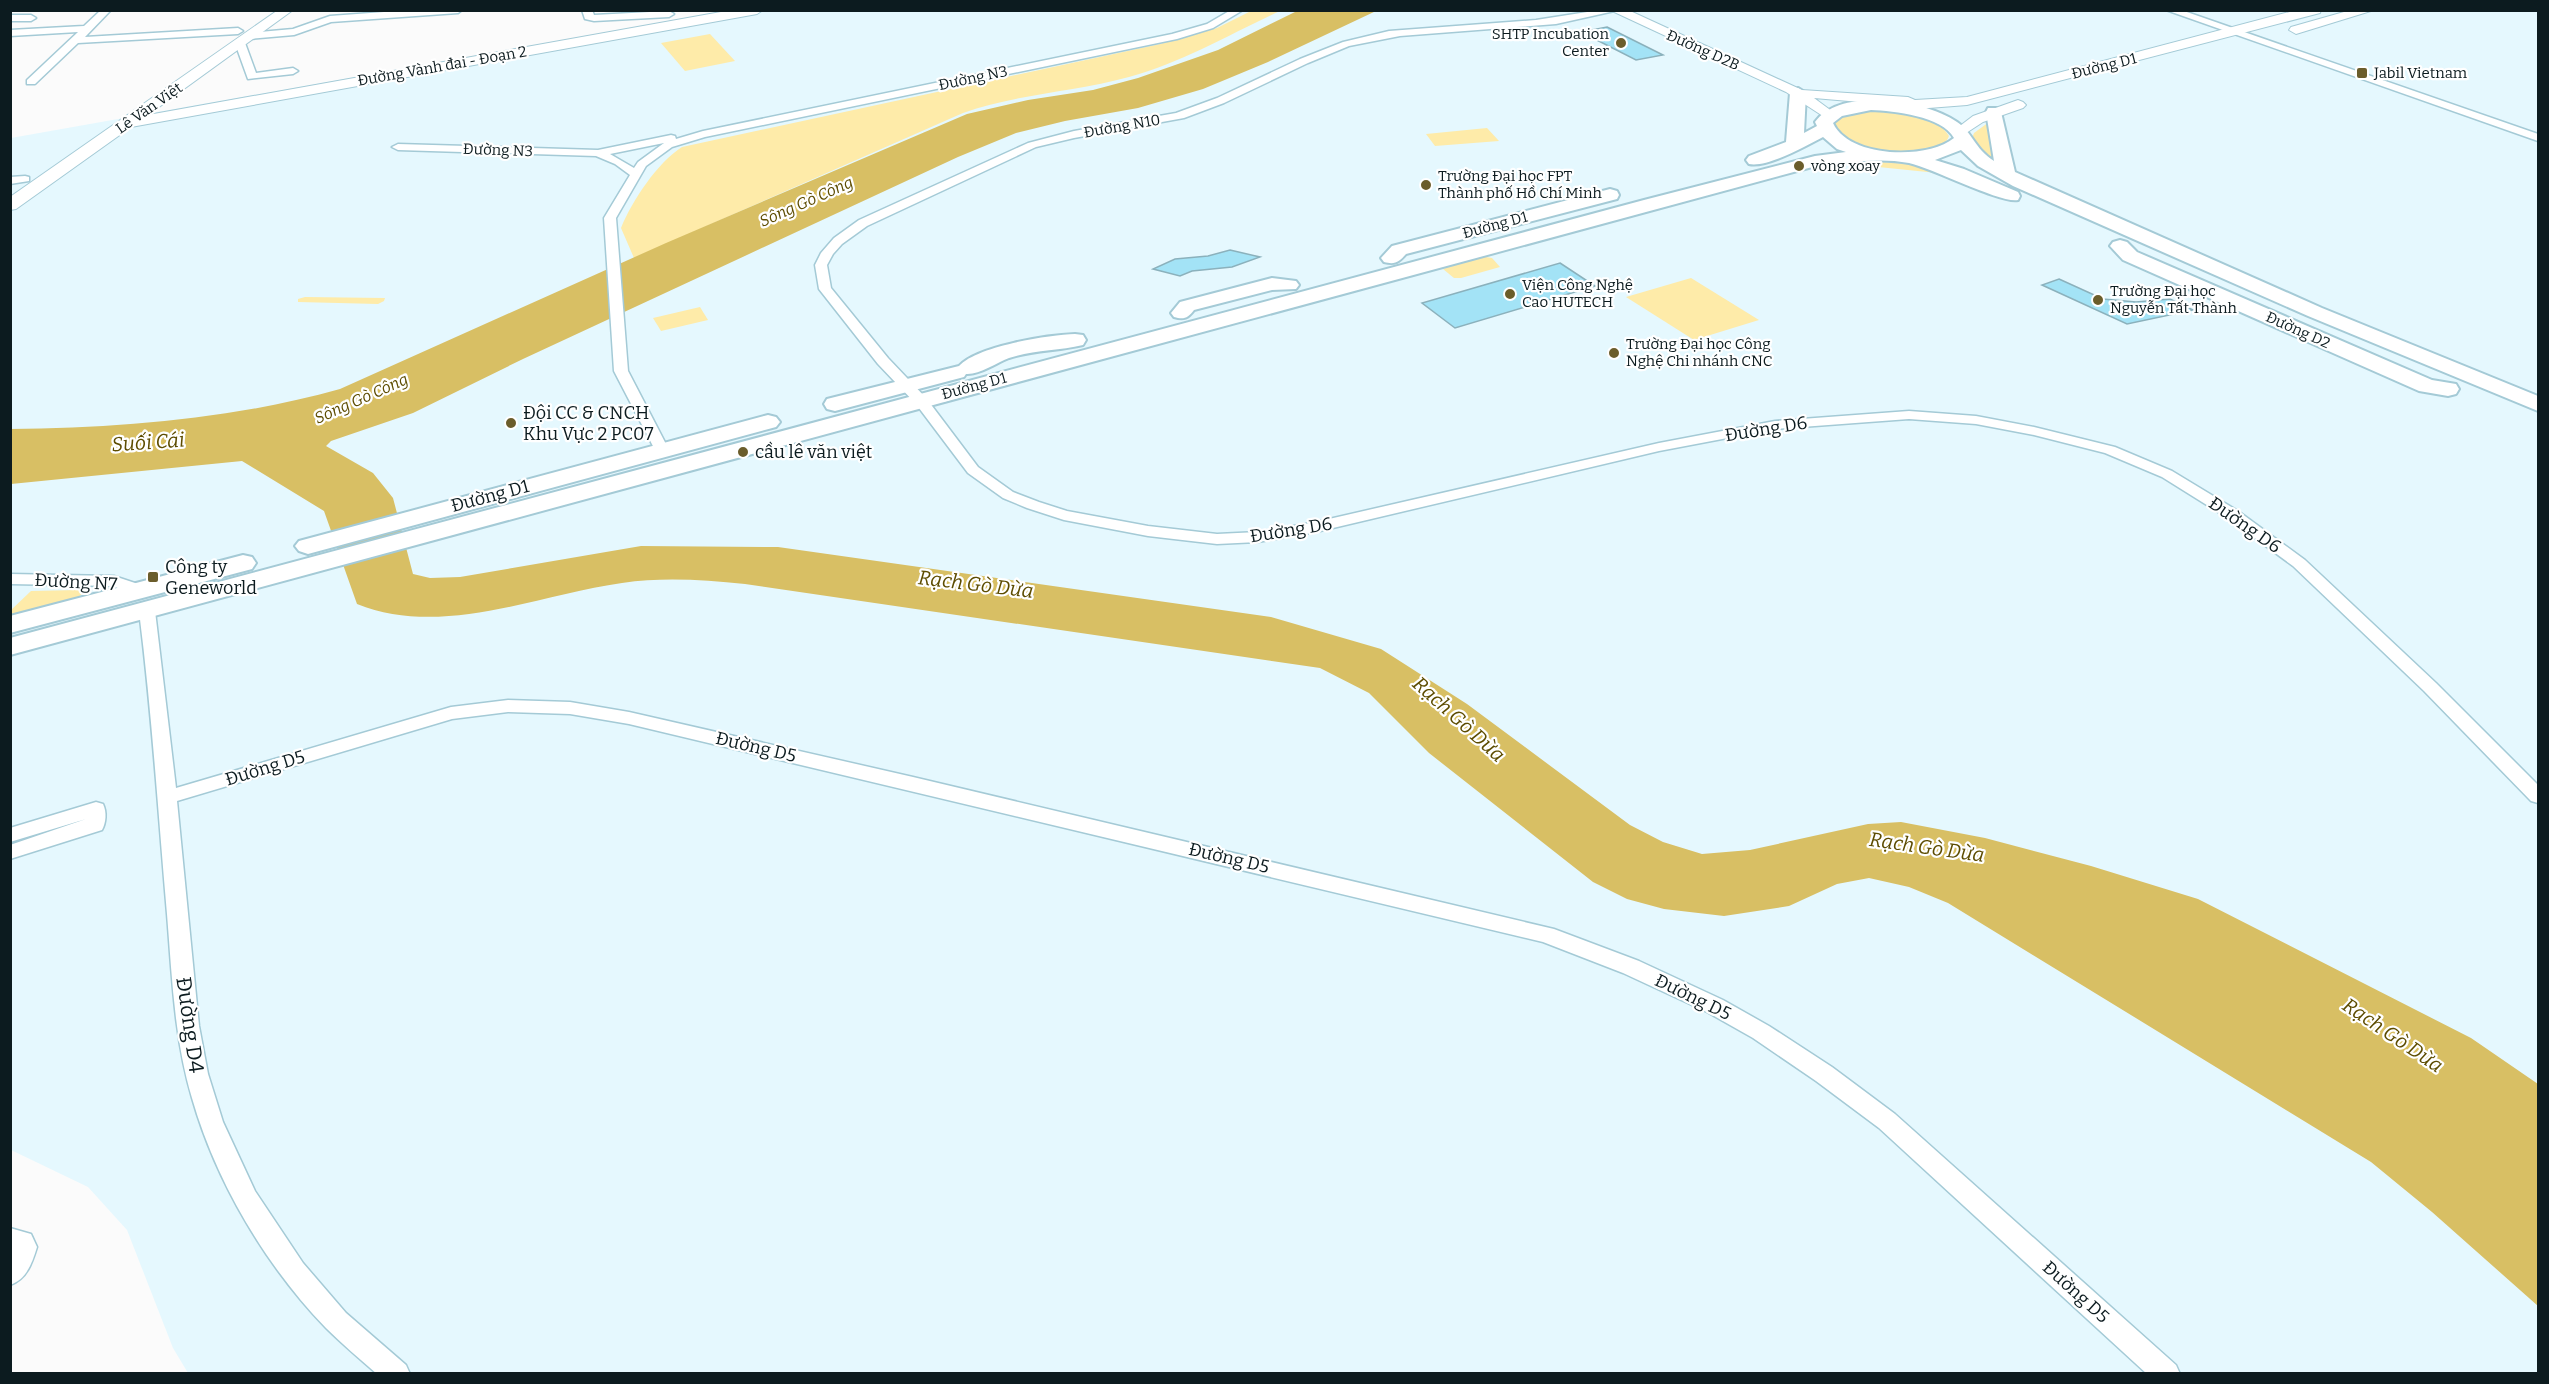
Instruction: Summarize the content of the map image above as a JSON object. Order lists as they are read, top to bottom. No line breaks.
{"streets":{"main road":["Đường D1","Đường D2"],"street":["Đường D2B","Đường Vành đai - Đoạn 2","Đường N3","Lê Văn Việt","Đường N10","Đường D6","Đường N7","Đường D5","Đường D4"]},"crossings":[["Đường D2B","Đường D1"],["Đường D2B","Đường N10"],["Đường Vành đai - Đoạn 2","Lê Văn Việt"],["Đường D1","Đường N3"],["Đường D1","Đường N10"],["Đường D1","Đường D2"],["Đường D1","Đường D6"],["Đường D1","Đường N7"],["Đường D1","Đường D4"],["Đường N10","Đường D6"],["Đường N7","Đường D4"],["Đường D5","Đường D4"]],"water":["Sông Gò Công","Suối Cái","Rạch Gò Dừa"],"places":{"other":["SHTP Incubation Center","vòng xoay","Trường Đại học FPT Thành phố Hồ Chí Minh","Viện Công Nghệ Cao HUTECH","Trường Đại học Nguyễn Tất Thành","Trường Đại học Công Nghệ Chi nhánh CNC","Đội CC & CNCH Khu Vực 2 PC07","cầu lê văn việt"],"transit":["Jabil Vietnam","Công ty Geneworld"]}}
